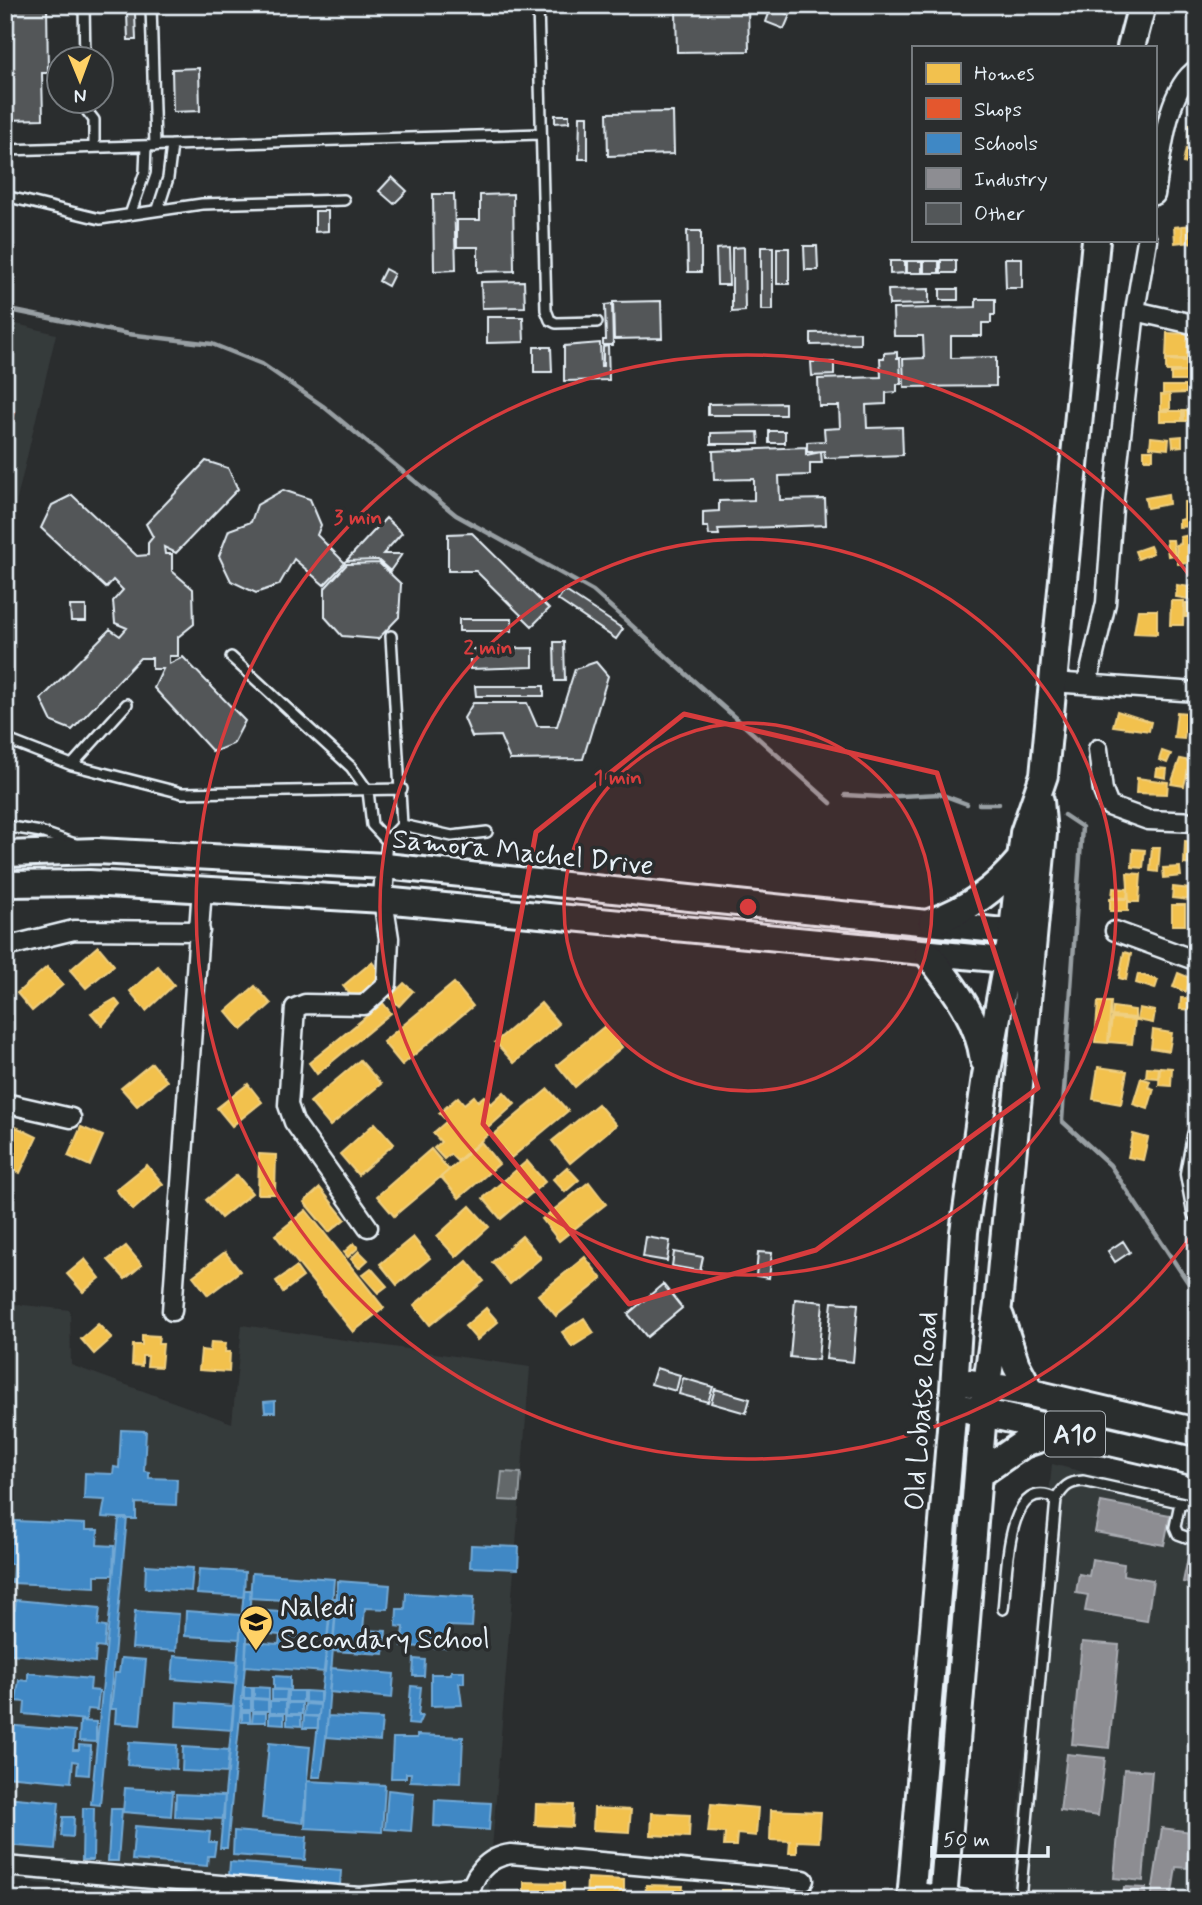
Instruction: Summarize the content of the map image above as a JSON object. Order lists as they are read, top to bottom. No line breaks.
{"streets":{"main road":["Samora Machel Drive","Old Lobatse Road","A10"]},"crossings":[["Samora Machel Drive","Old Lobatse Road"],["Old Lobatse Road","A10"]],"places":{"school or university":["Naledi Secondary School"]},"legend":["Homes","Shops","Schools","Industry","Other"],"scale_bar":"50 m","north":"bottom","rings":["3 min","2 min","1 min"]}
